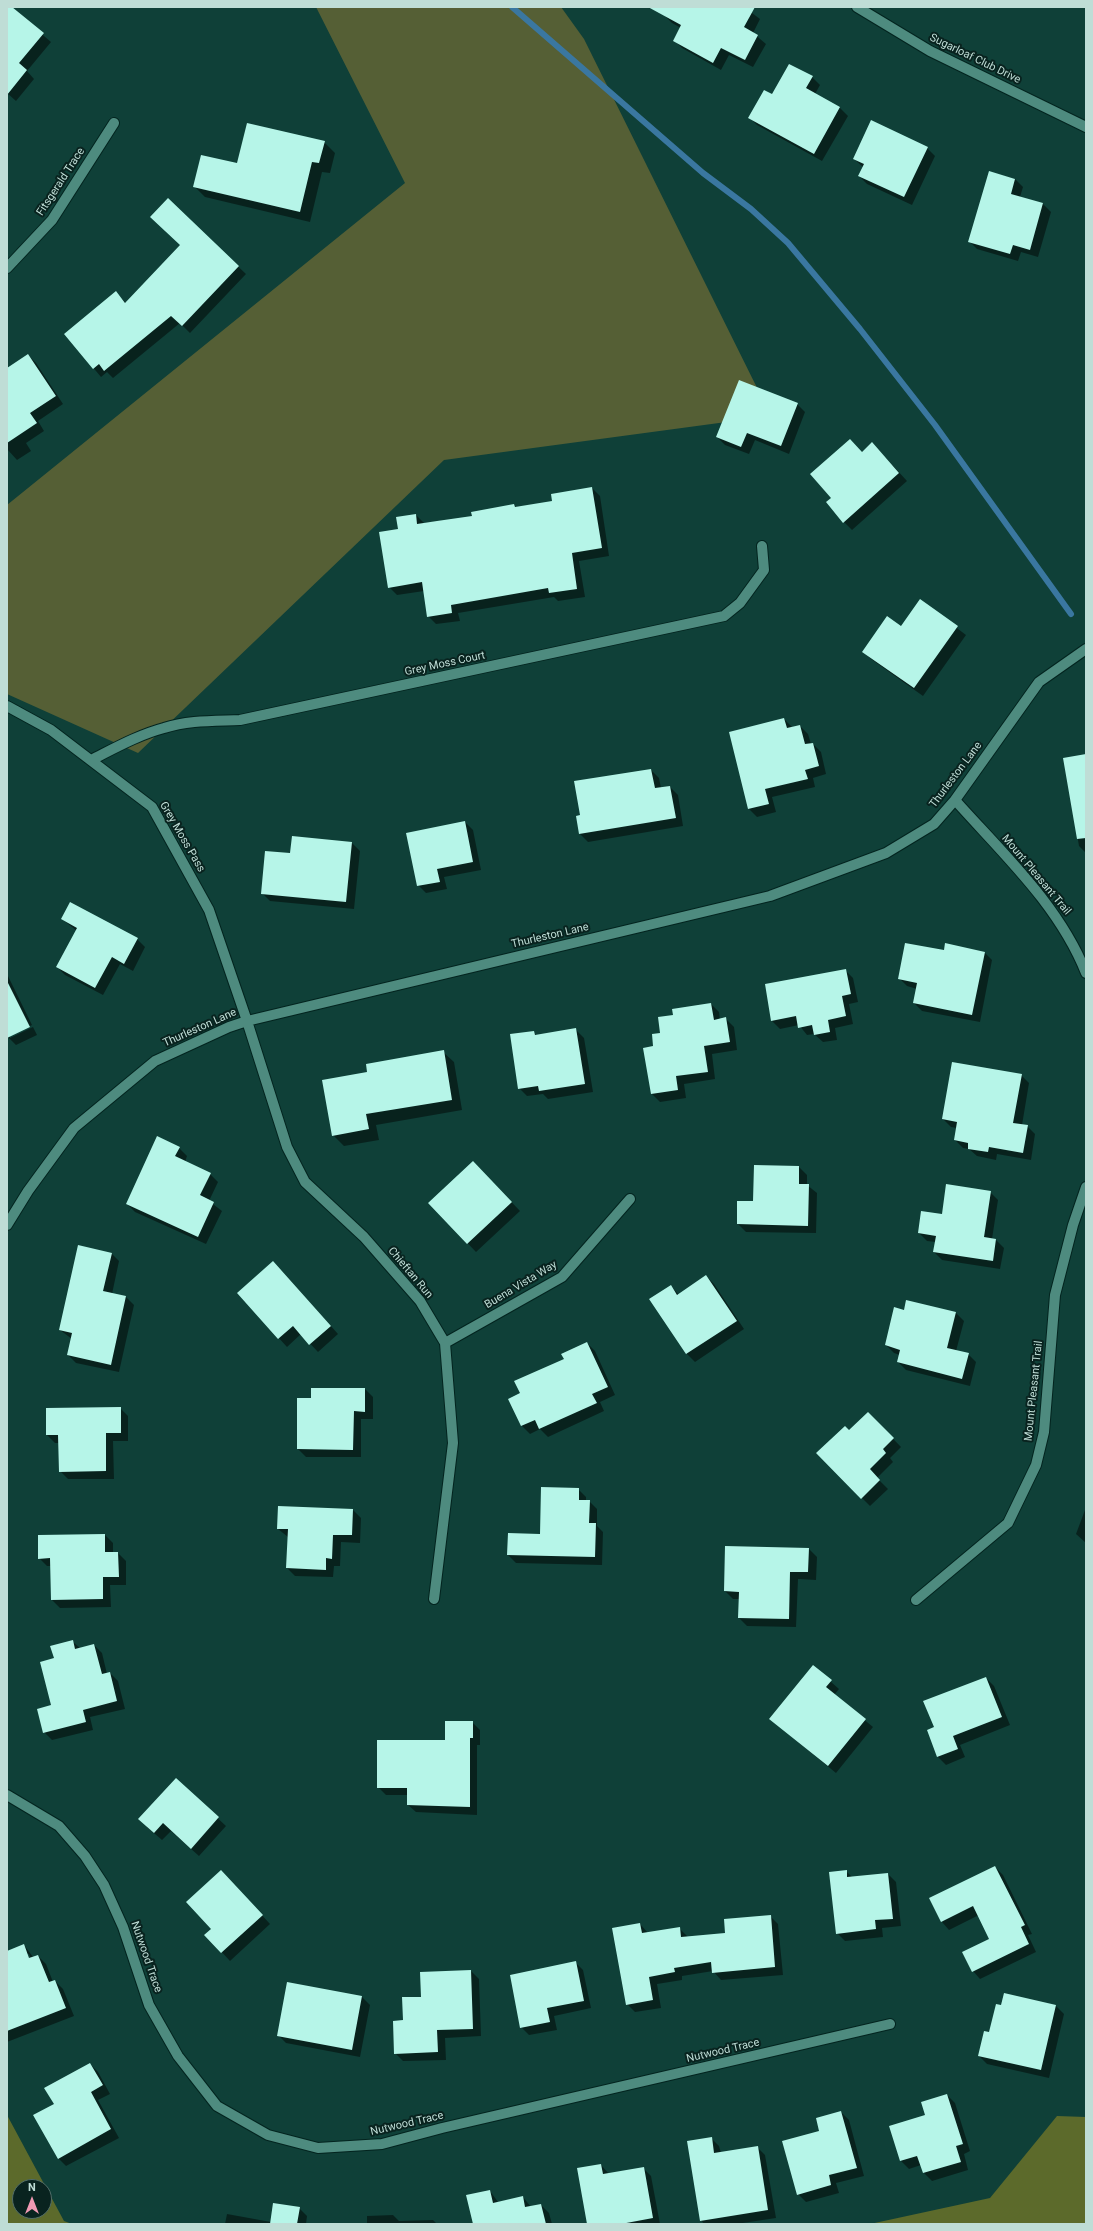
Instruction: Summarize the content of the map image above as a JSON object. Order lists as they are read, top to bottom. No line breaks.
{"streets":{"street":["Sugarloaf Club Drive","Fitsgerald Trace","Grey Moss Court","Thurleston Lane","Grey Moss Pass","Mount Pleasant Trail","Chieftan Run","Buena Vista Way","Nutwood Trace"]},"crossings":[["Grey Moss Court","Grey Moss Pass"],["Thurleston Lane","Grey Moss Pass"],["Thurleston Lane","Mount Pleasant Trail"],["Thurleston Lane","Chieftan Run"],["Grey Moss Pass","Chieftan Run"],["Chieftan Run","Buena Vista Way"]],"north":"top"}
